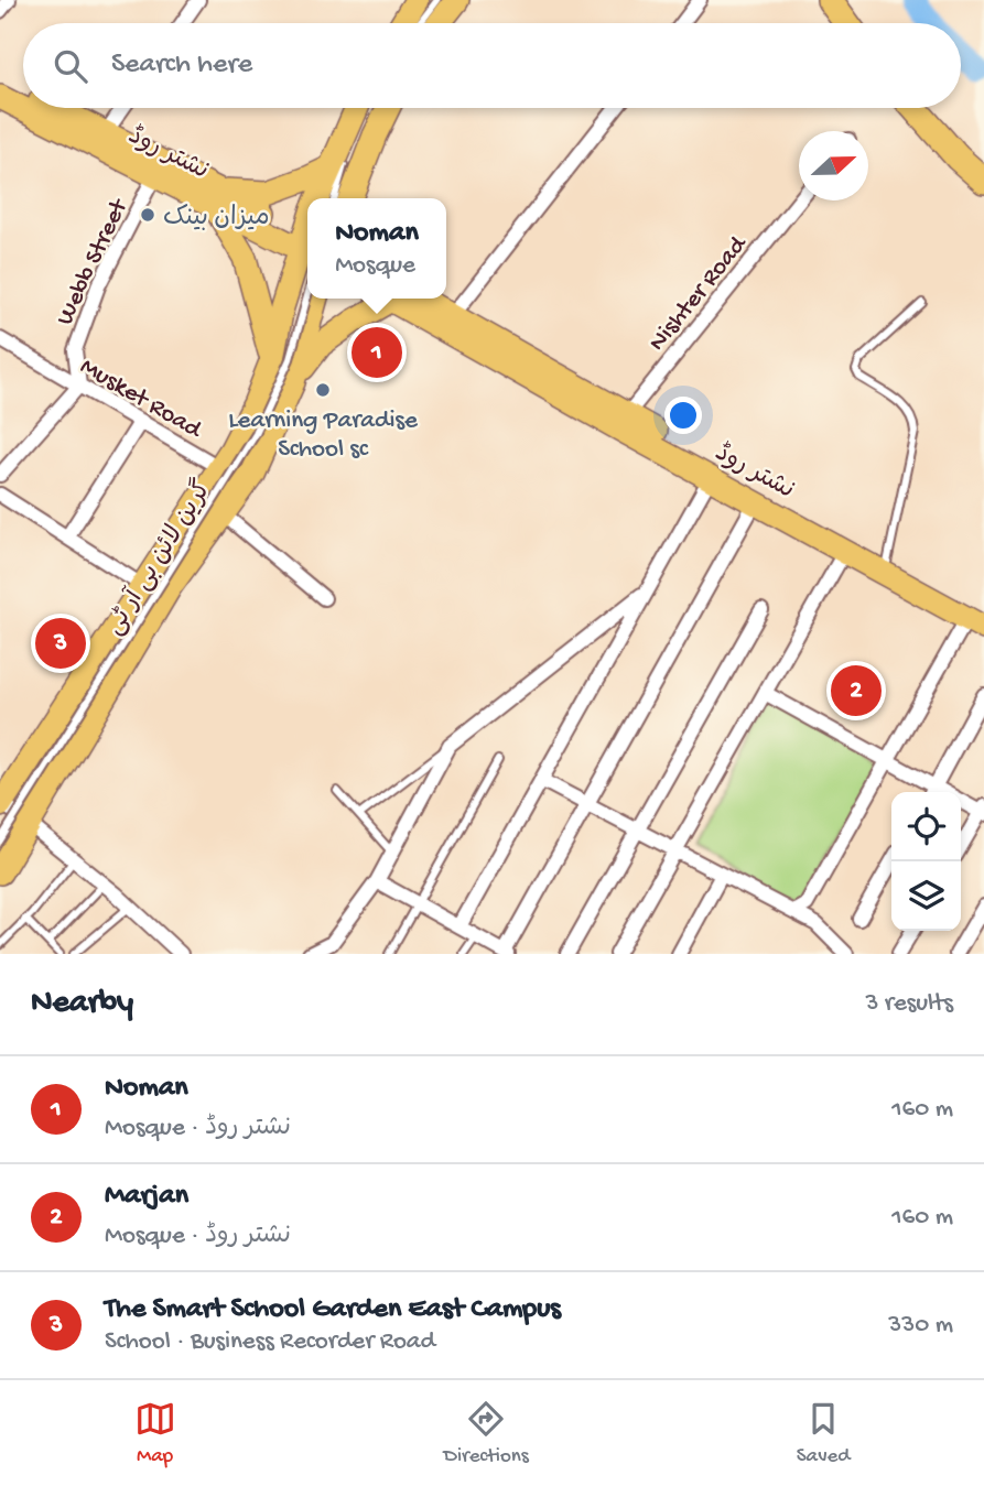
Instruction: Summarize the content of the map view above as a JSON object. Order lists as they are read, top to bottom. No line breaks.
{"streets":{"main road":["نشتر روڈ"],"street":["Webb Street","Nishter Road","Musket Road"],"lane":["گرین لائن بی آر ٹی"]},"crossings":[["نشتر روڈ","Webb Street"],["نشتر روڈ","Nishter Road"],["Webb Street","Musket Road"]],"places":["میزان بینک","Learning Paradise School sc"],"north":"right","page":{"search":"Search here","popup":["Noman","Mosque"],"pins":["1","3","2"],"heading":["Nearby","3 results"],"list":[{"mark":"1","name":"Noman","note":"Mosque · نشتر روڈ","value":"160 m"},{"mark":"2","name":"Marjan","note":"Mosque · نشتر روڈ","value":"160 m"},{"mark":"3","name":"The Smart School Garden East Campus","note":"School · Business Recorder Road","value":"330 m"}],"nav":["Map","Directions","Saved"]}}
